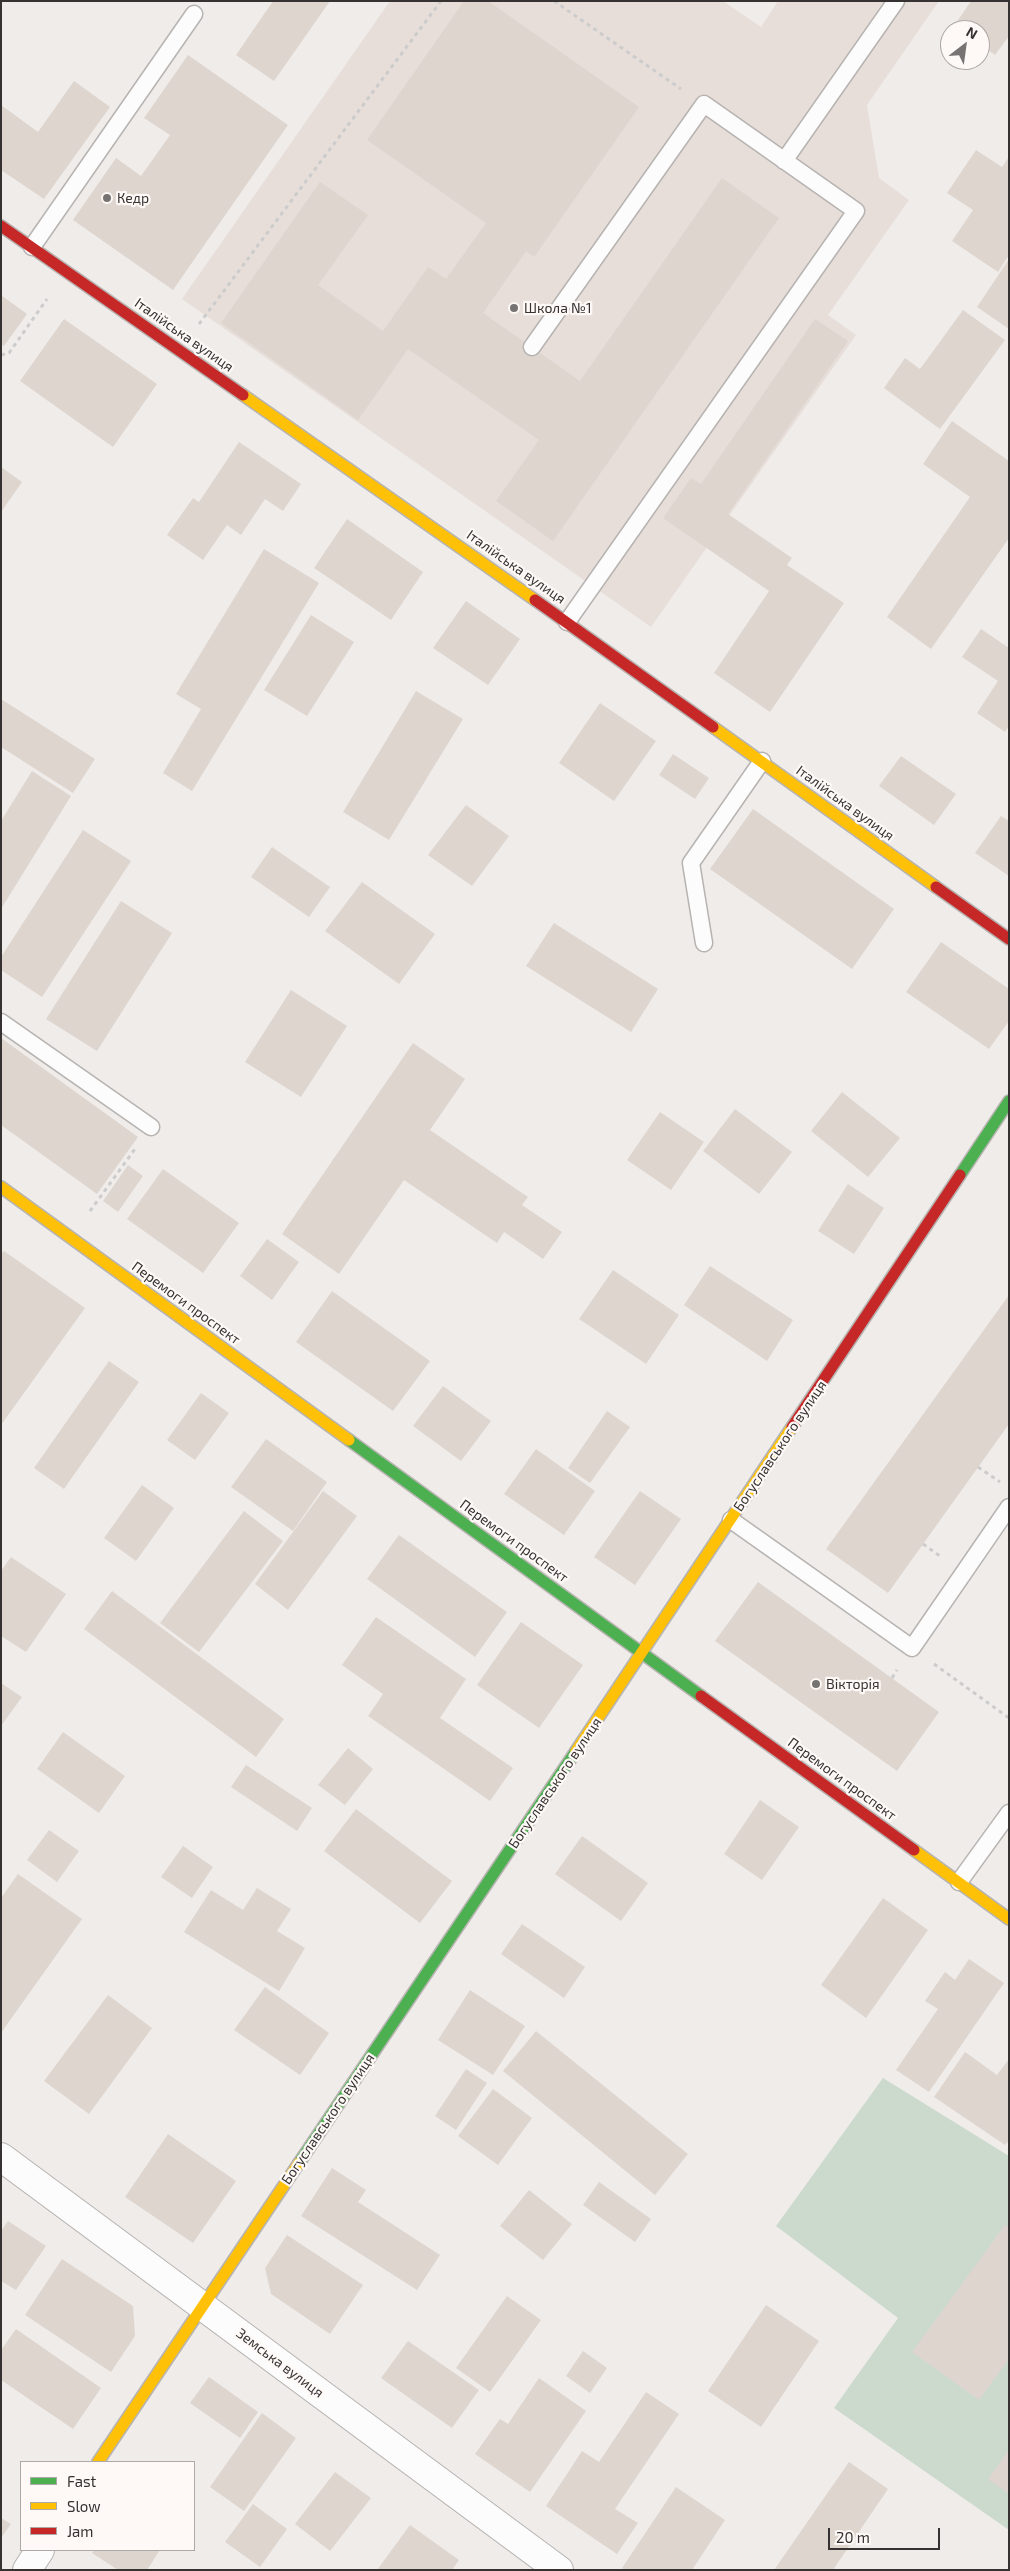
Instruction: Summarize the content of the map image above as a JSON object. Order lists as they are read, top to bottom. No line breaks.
{"streets":{"street":["Італійська вулиця","Перемоги проспект","Богуславського вулиця","Земська вулиця"]},"crossings":[["Перемоги проспект","Богуславського вулиця"],["Богуславського вулиця","Земська вулиця"]],"places":["Кедр","Школа №1","Вікторія"],"legend":["Fast","Slow","Jam"],"scale_bar":"20 m","north":"top right"}
